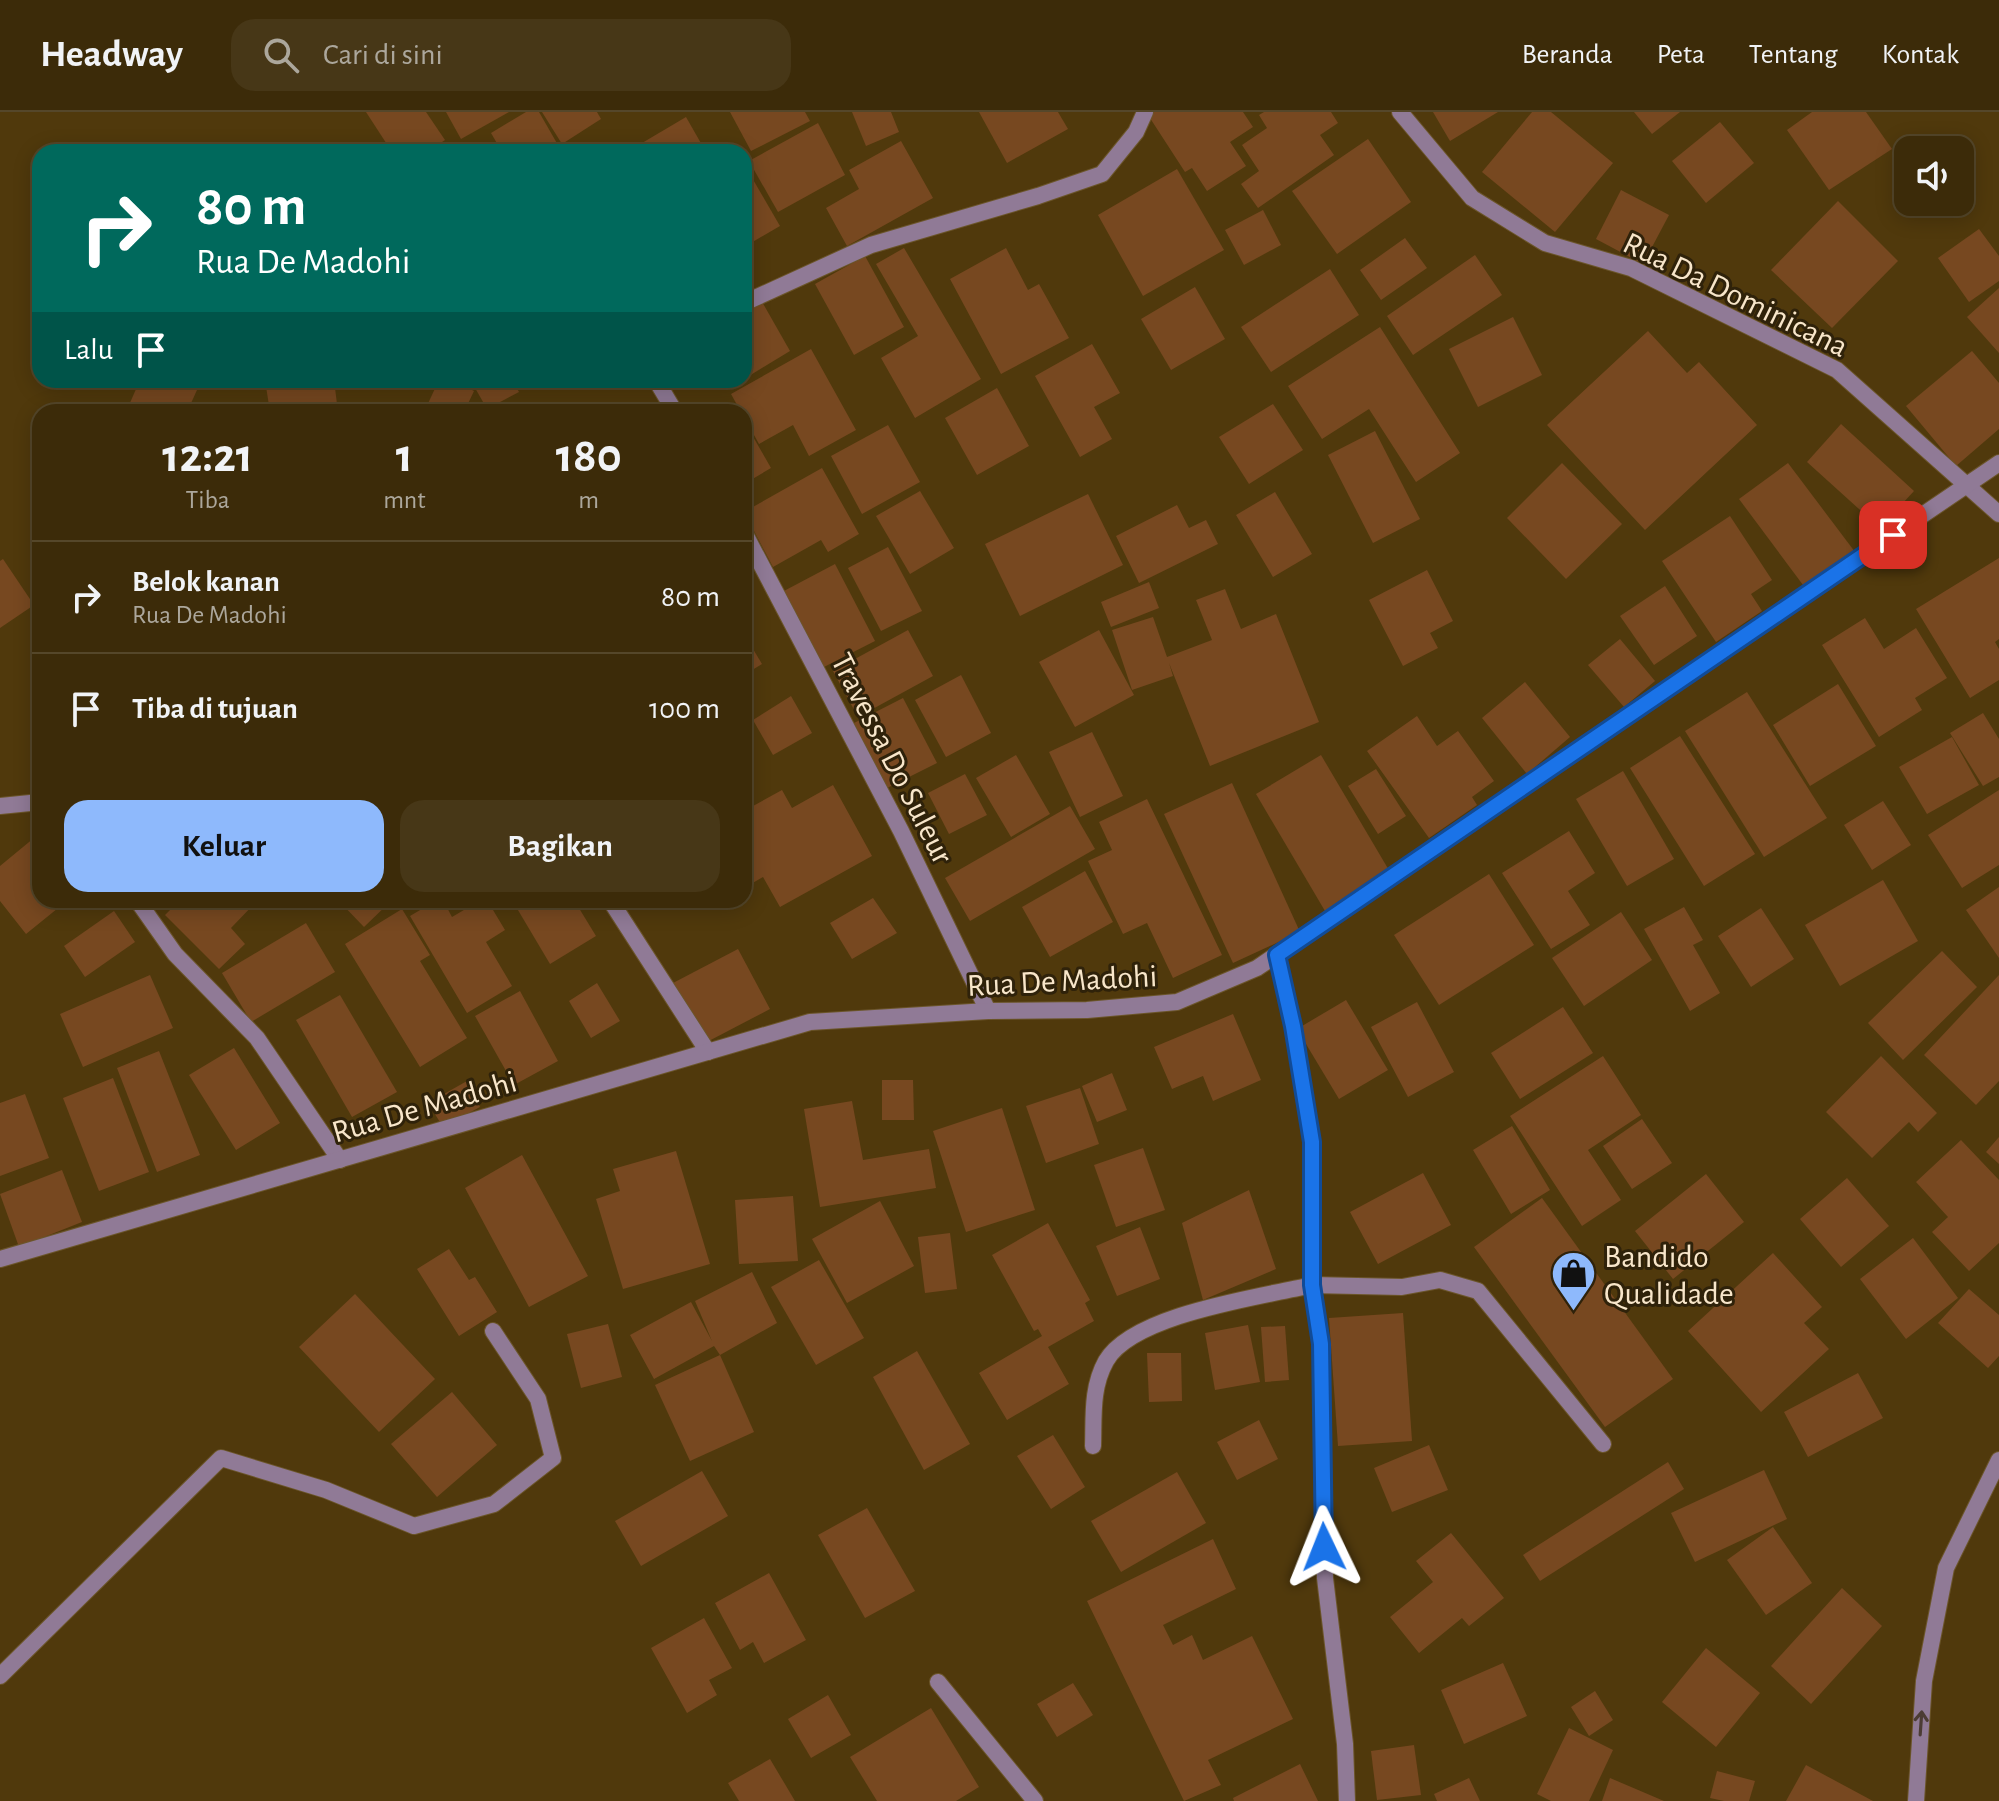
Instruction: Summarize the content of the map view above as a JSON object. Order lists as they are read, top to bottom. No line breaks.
{"streets":{"street":["Rua Da Dominicana","Travessa Do Suleur","Rua De Madohi"]},"crossings":[["Rua Da Dominicana","Rua De Madohi"],["Travessa Do Suleur","Rua De Madohi"]],"places":{"shop":["Bandido Qualidade"]},"page":{"header":"Headway","search":"Cari di sini","nav":["Beranda","Peta","Tentang","Kontak"],"turn":["80 m","Rua De Madohi"],"then":"Lalu","eta":["12:21","Tiba","1","mnt","180","m"],"list":[{"name":"Belok kanan","note":"Rua De Madohi","value":"80 m"},{"name":"Tiba di tujuan","value":"100 m"}],"buttons":["Keluar","Bagikan"]}}
